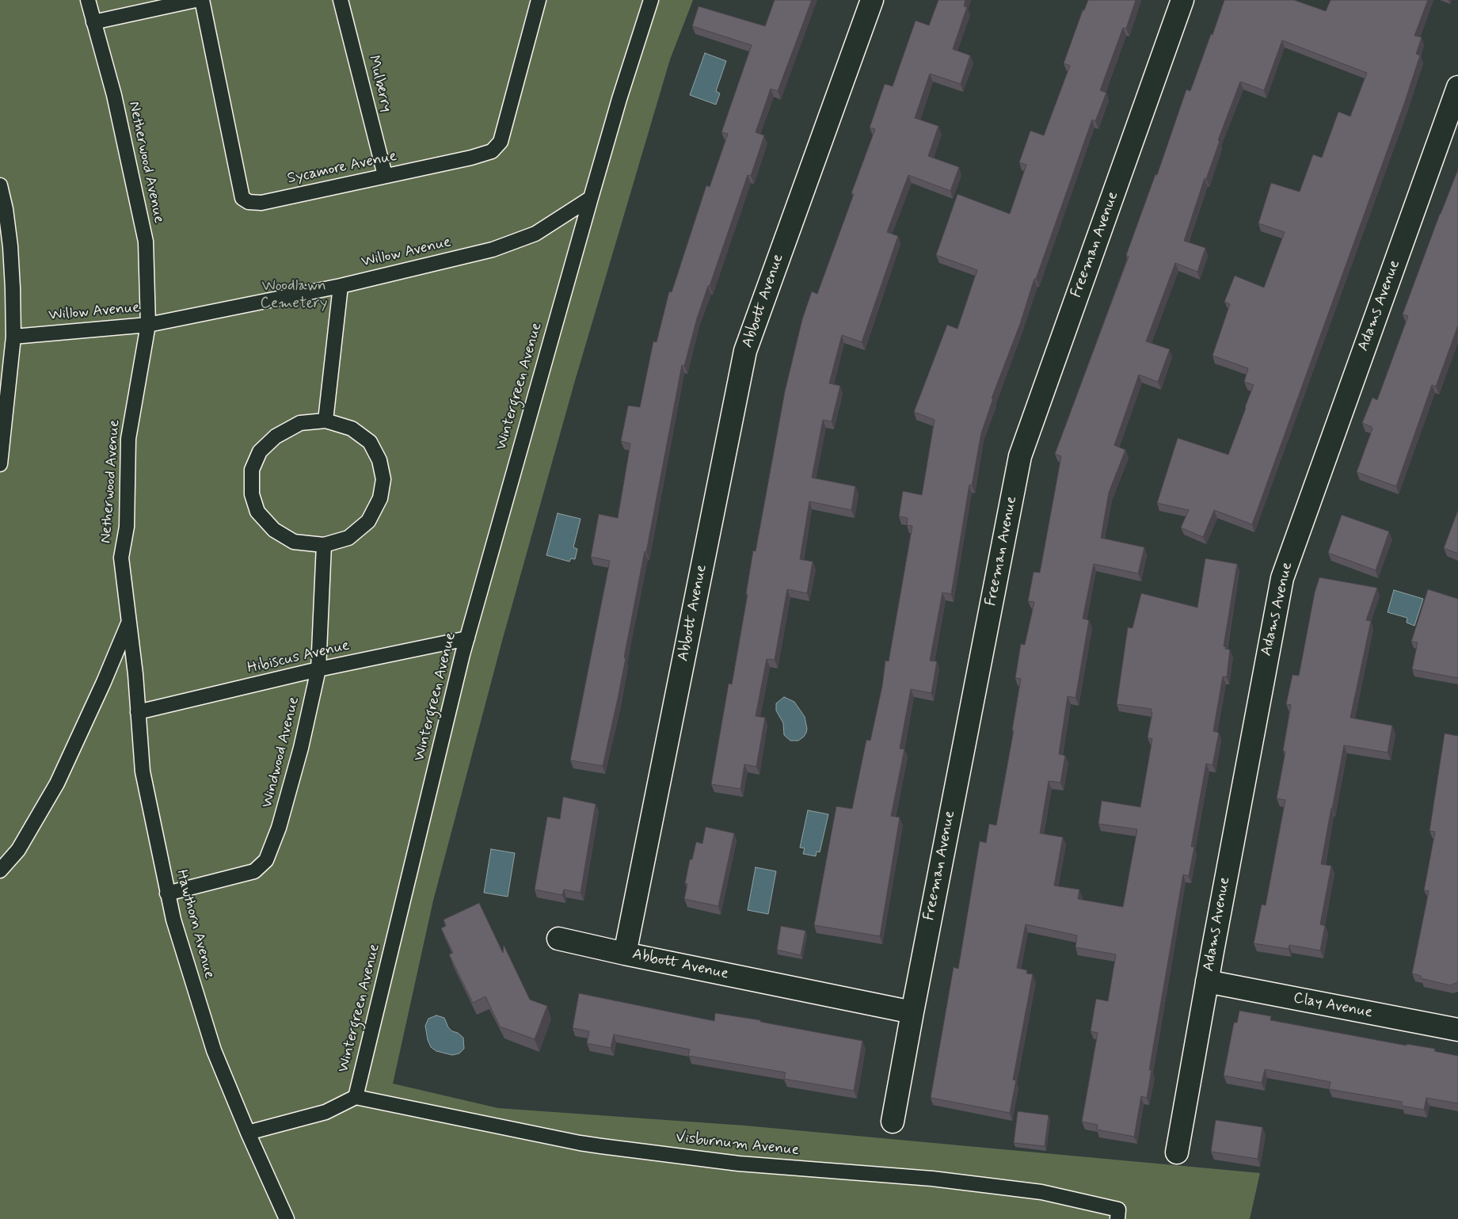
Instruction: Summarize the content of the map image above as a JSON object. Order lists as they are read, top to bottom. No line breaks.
{"streets":{"street":["Freeman Avenue","Abbott Avenue","Adams Avenue","Clay Avenue"],"lane":["Mulberry","Netherwood Avenue","Sycamore Avenue","Willow Avenue","Wintergreen Avenue","Hibiscus Avenue","Windwood Avenue","Hawthorn Avenue","Visburnum Avenue"]},"crossings":[["Mulberry","Sycamore Avenue"],["Netherwood Avenue","Willow Avenue"],["Netherwood Avenue","Hawthorn Avenue"],["Freeman Avenue","Abbott Avenue"],["Willow Avenue","Wintergreen Avenue"],["Adams Avenue","Clay Avenue"],["Wintergreen Avenue","Hibiscus Avenue"],["Wintergreen Avenue","Visburnum Avenue"],["Hibiscus Avenue","Windwood Avenue"],["Hibiscus Avenue","Hawthorn Avenue"],["Windwood Avenue","Hawthorn Avenue"]],"parks":["Woodlawn Cemetery"]}
